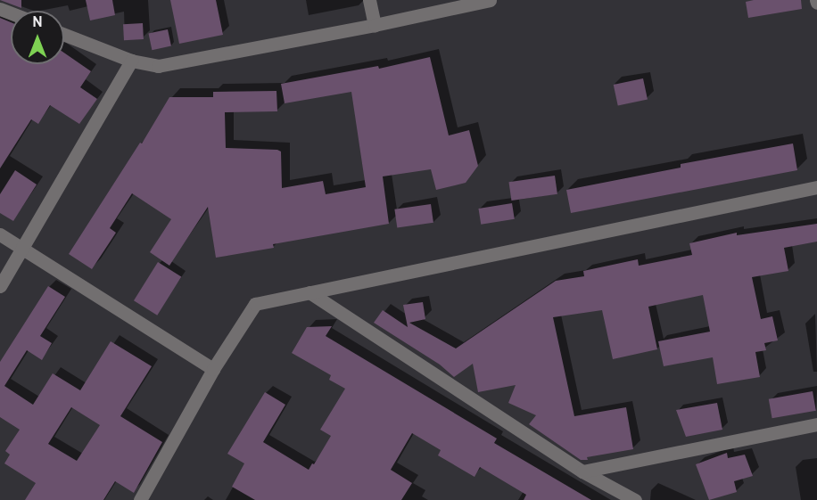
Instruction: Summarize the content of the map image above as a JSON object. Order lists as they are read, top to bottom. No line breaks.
{"north":"top"}
